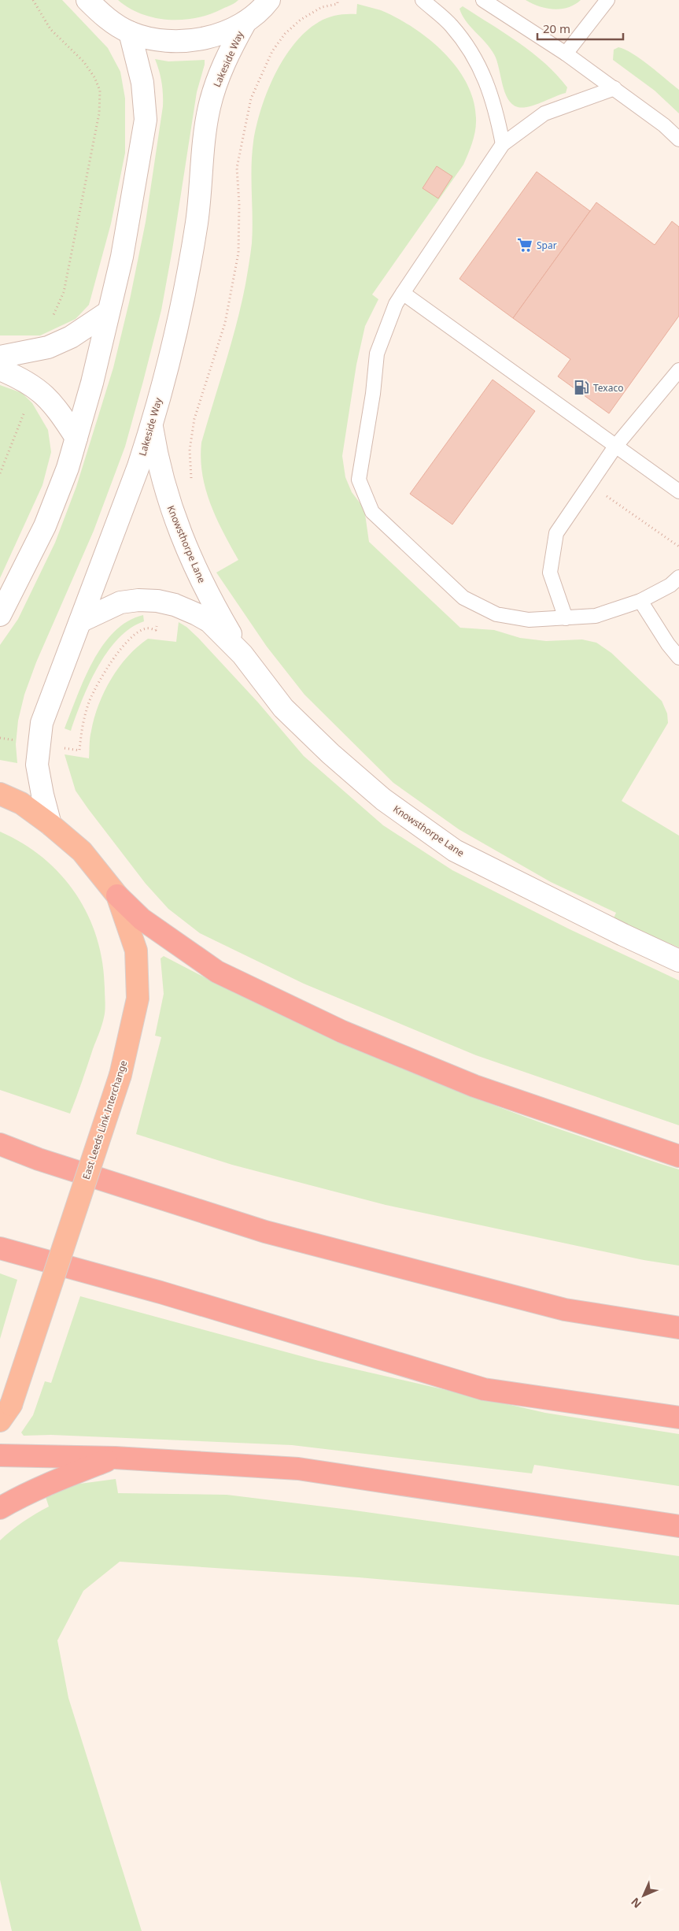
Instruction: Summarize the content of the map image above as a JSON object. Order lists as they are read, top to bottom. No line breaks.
{"streets":{"highway":["East Leeds Link Interchange"],"street":["Lakeside Way","Knowsthorpe Lane"]},"crossings":[["Lakeside Way","Knowsthorpe Lane"],["Lakeside Way","East Leeds Link Interchange"]],"places":{"supermarket":["Spar"],"fuel station":["Texaco"]},"scale_bar":"20 m","north":"bottom left"}
